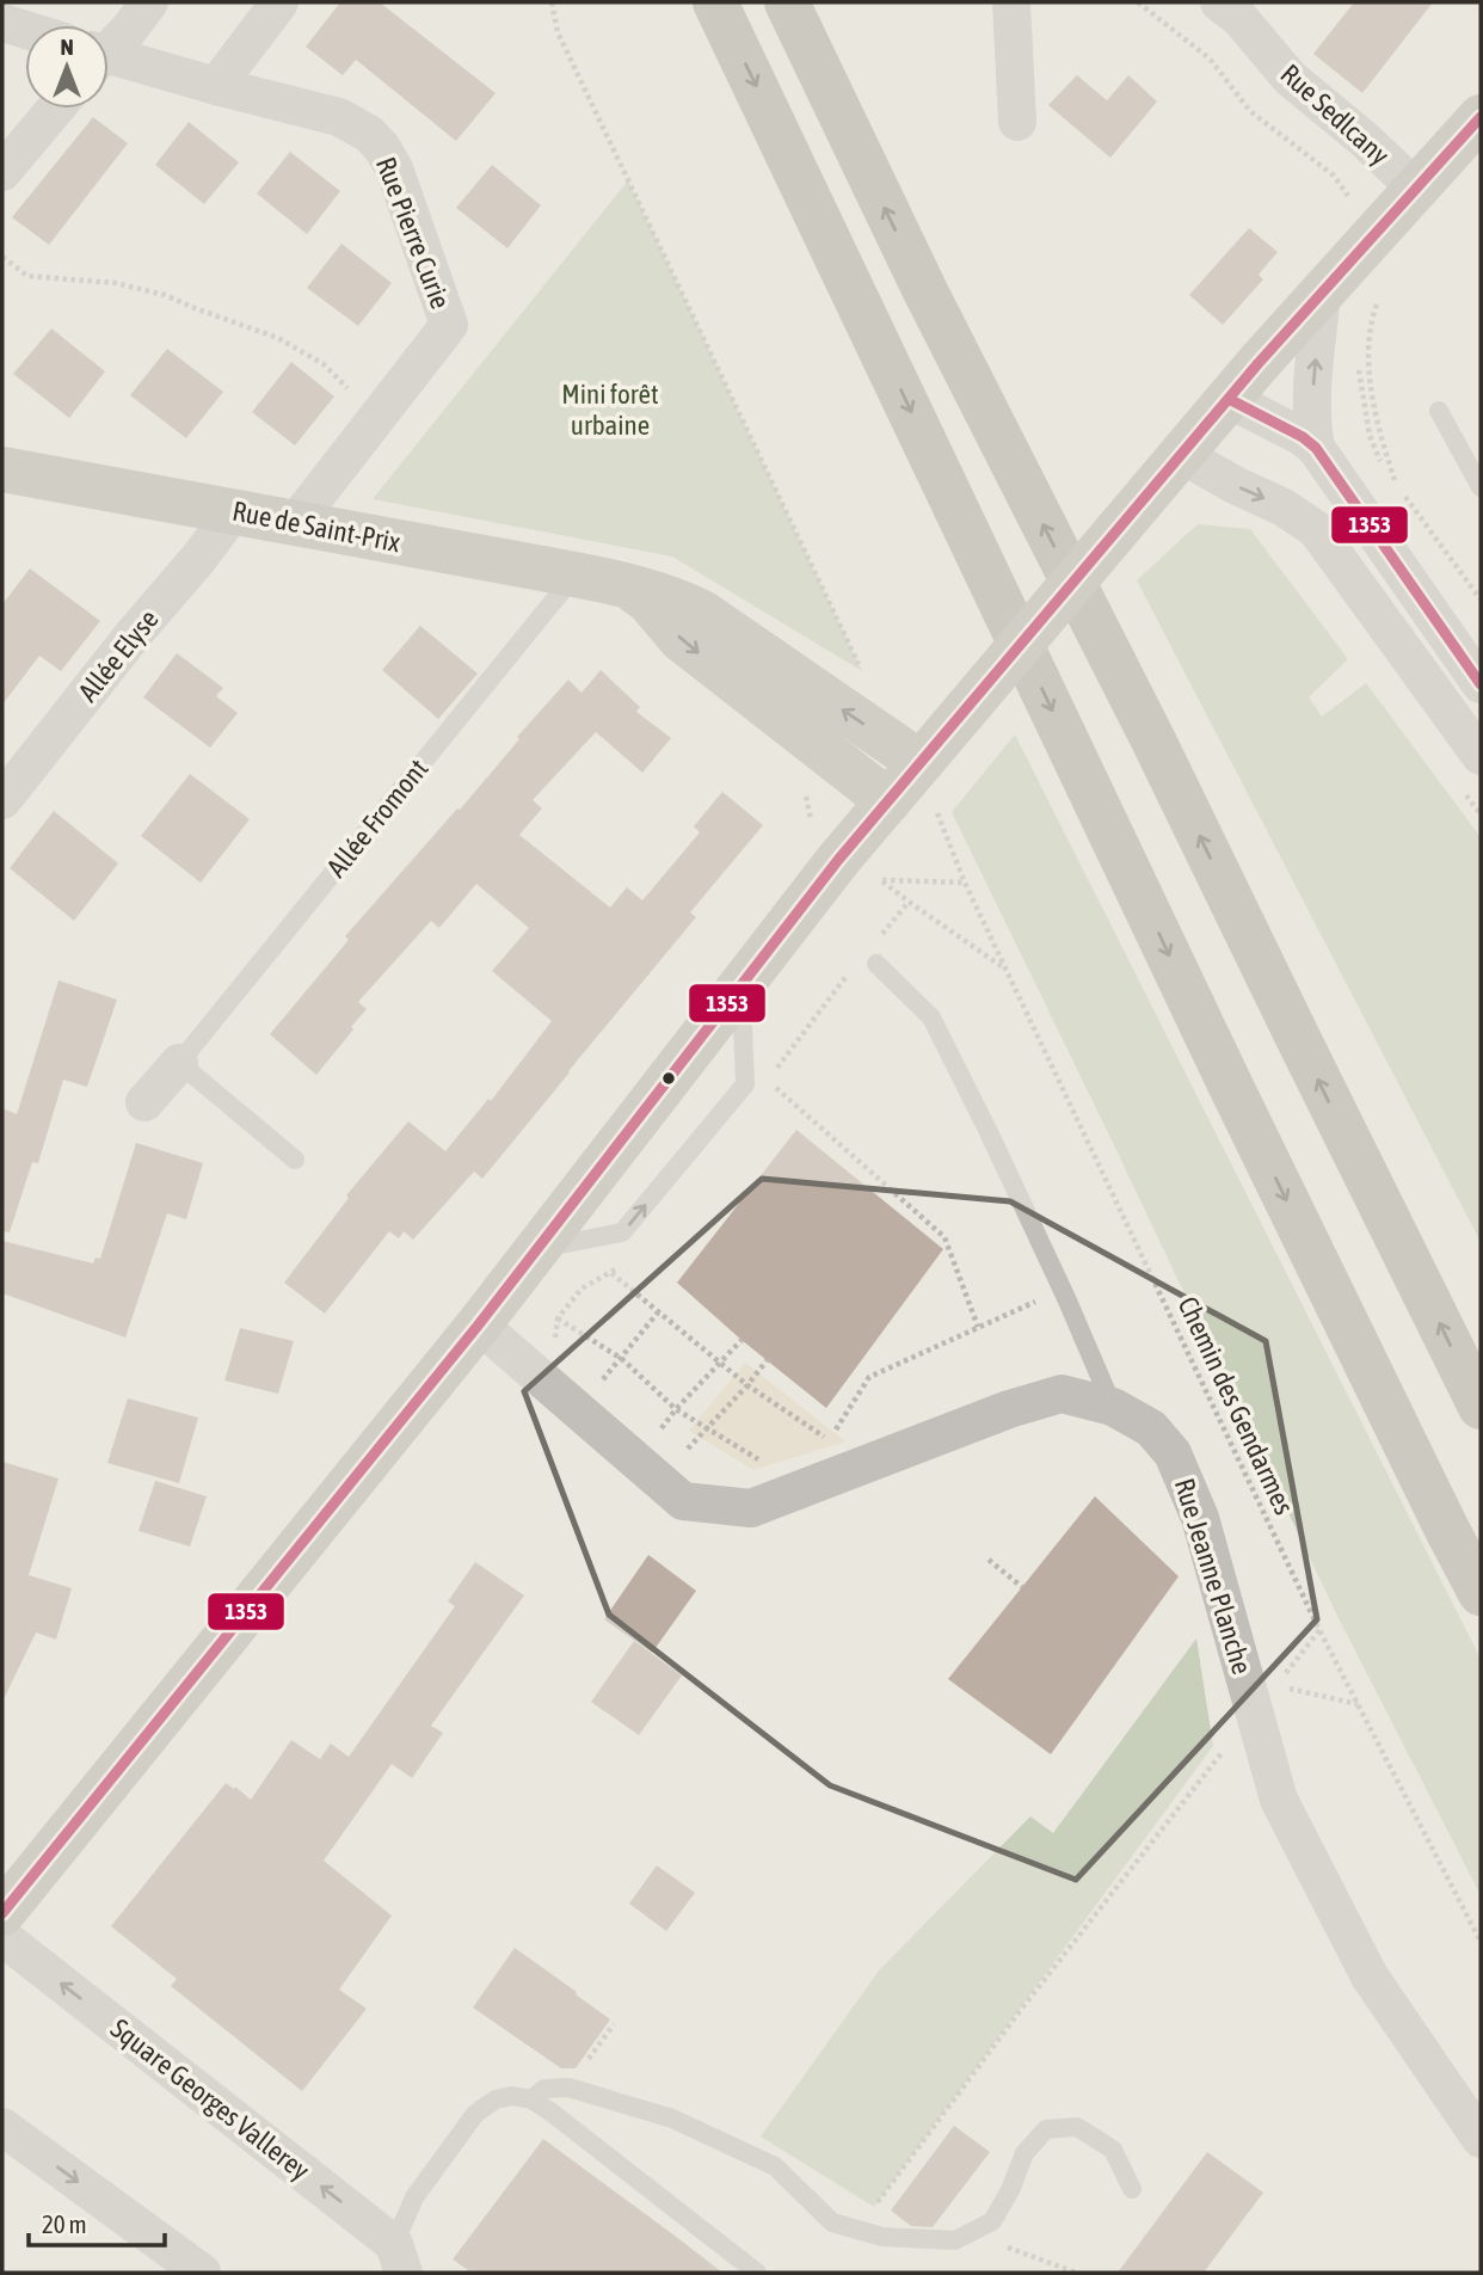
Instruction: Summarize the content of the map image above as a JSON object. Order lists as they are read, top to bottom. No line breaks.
{"streets":{"main road":["Rue de Saint-Prix"],"street":["Rue Sedlcany","Rue Pierre Curie","Allée Elyse","Allée Fromont","Rue Jeanne Planche","Square Georges Vallerey"],"path":["Chemin des Gendarmes"]},"crossings":[["Rue Pierre Curie","Rue de Saint-Prix"],["Rue de Saint-Prix","Allée Elyse"],["Rue de Saint-Prix","Allée Fromont"]],"parks":["Mini forêt urbaine"],"lines":["transit line 1353"],"scale_bar":"20 m","north":"top"}
